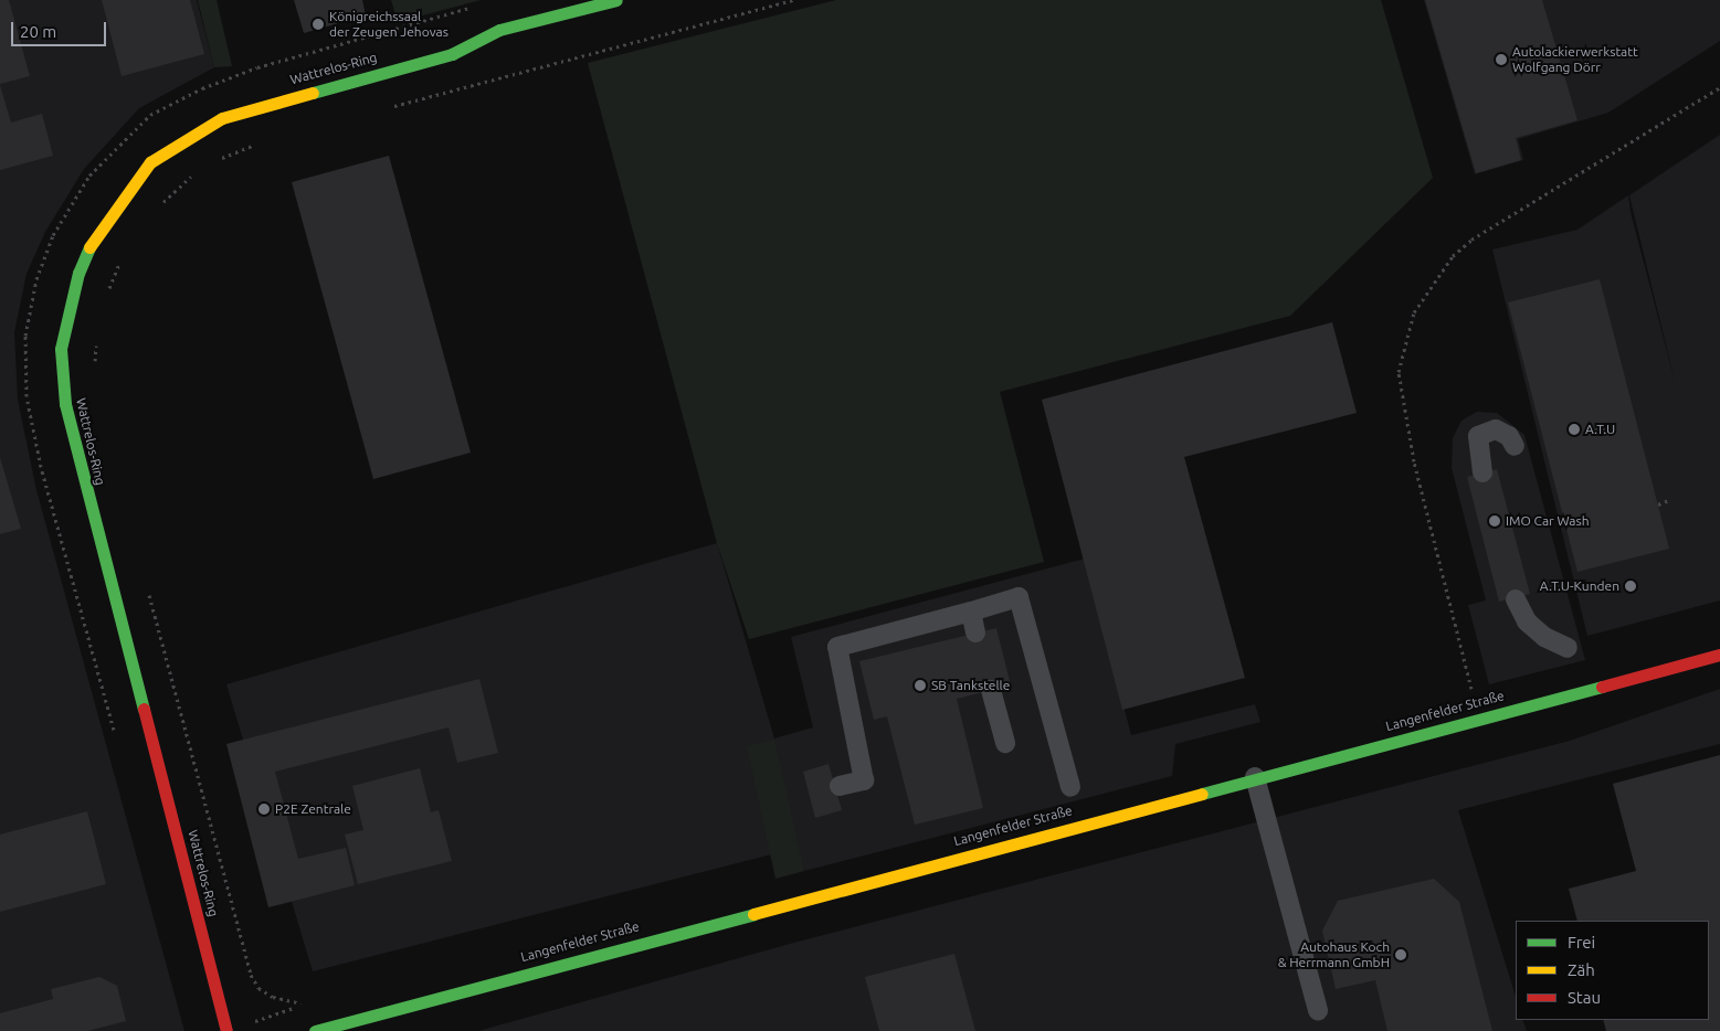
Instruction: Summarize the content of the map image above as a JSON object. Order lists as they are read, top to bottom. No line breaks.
{"streets":{"street":["Wattrelos-Ring","Langenfelder Straße"]},"places":["Königreichssaal der Zeugen Jehovas","Autolackierwerkstatt Wolfgang Dörr","A.T.U","IMO Car Wash","A.T.U-Kunden","SB Tankstelle","P2E Zentrale","Autohaus Koch & Herrmann GmbH"],"legend":["Frei","Zäh","Stau"],"scale_bar":"20 m"}
